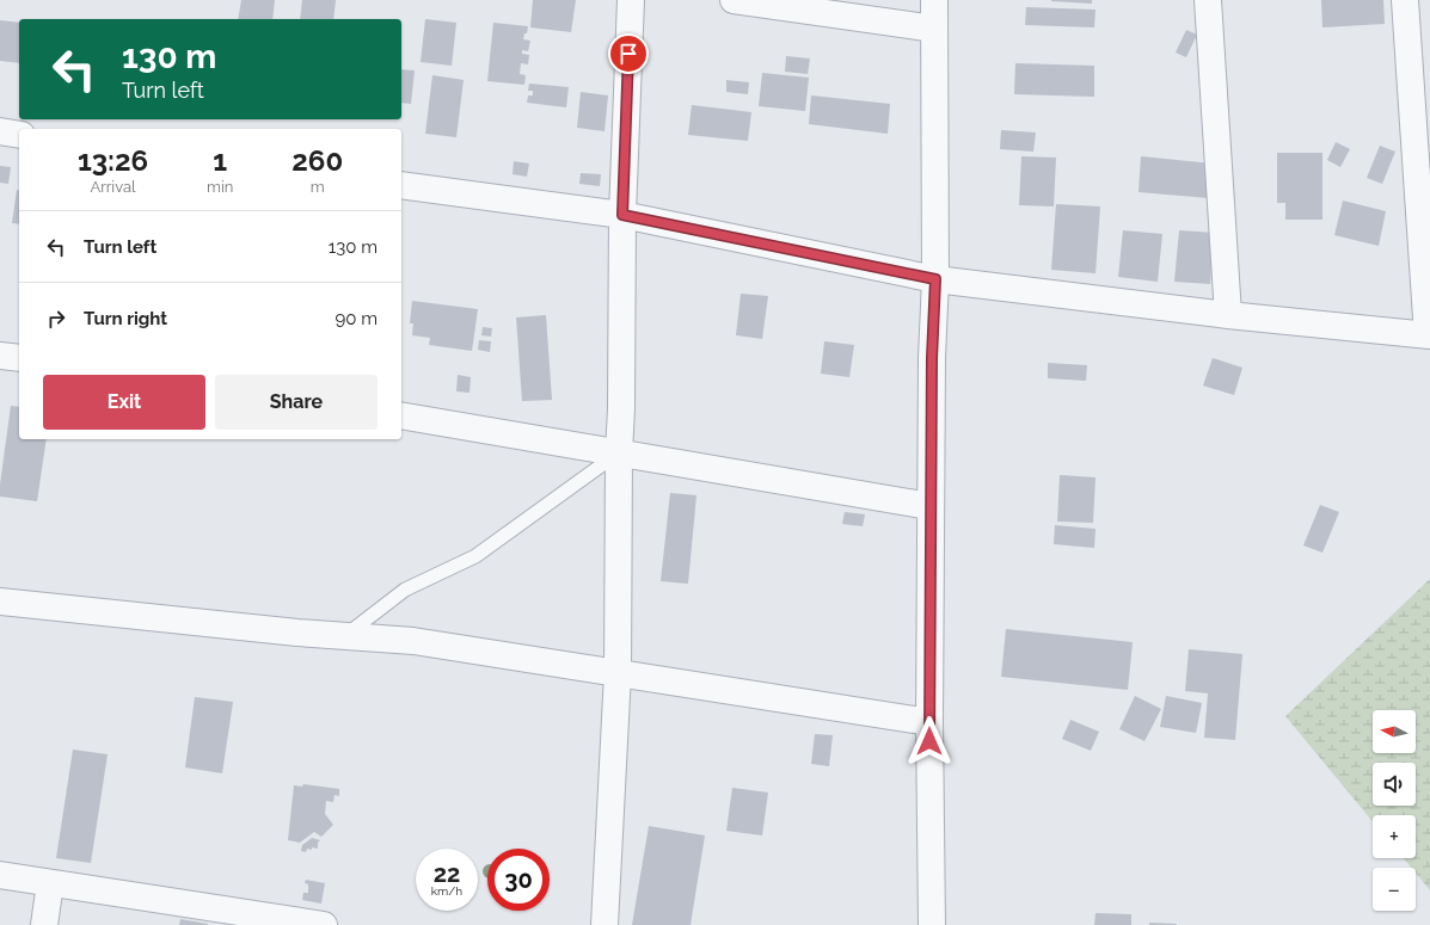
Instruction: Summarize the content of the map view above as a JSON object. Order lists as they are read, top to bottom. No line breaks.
{"north":"left","page":{"turn":["130 m","Turn left"],"eta":["13:26","Arrival","1","min","260","m"],"list":[{"name":"Turn left","value":"130 m"},{"name":"Turn right","value":"90 m"}],"buttons":["Exit","Share"],"map_buttons":["+","−"],"speed":"22 km/h","limit":"30"}}
